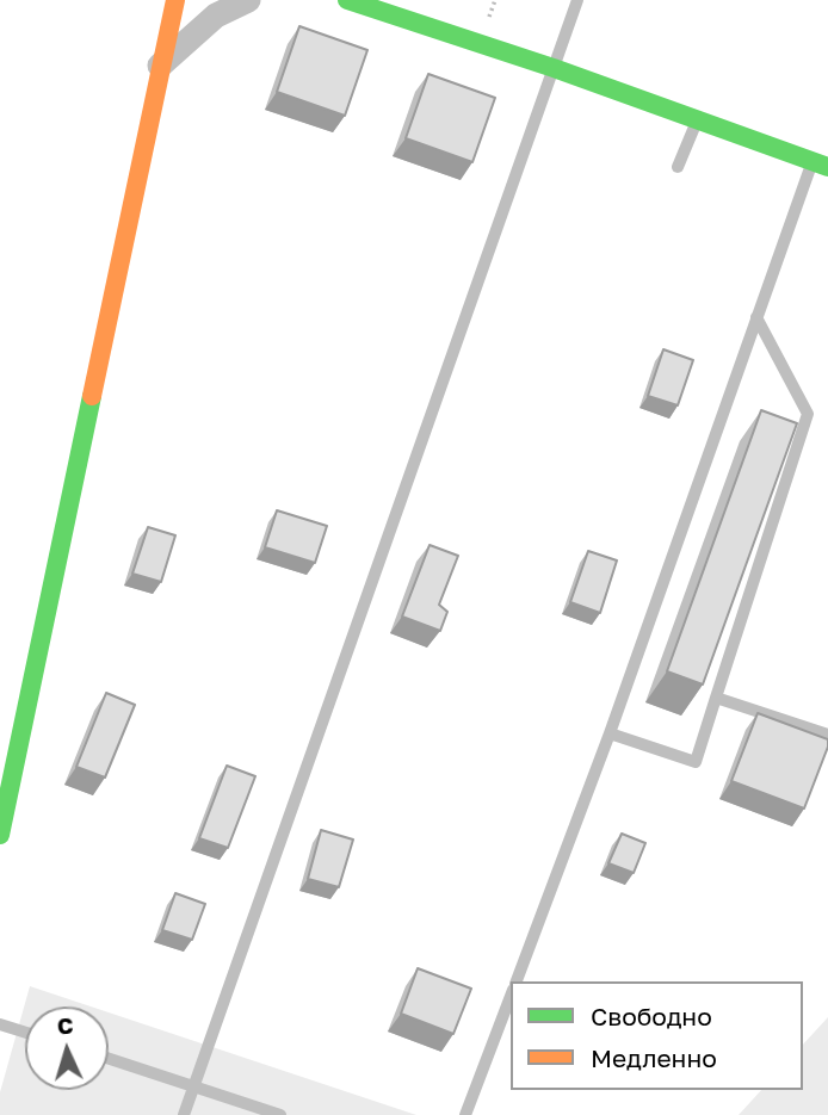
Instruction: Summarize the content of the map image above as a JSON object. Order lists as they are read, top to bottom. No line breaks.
{"legend":["Свободно","Медленно"],"north":"top"}
